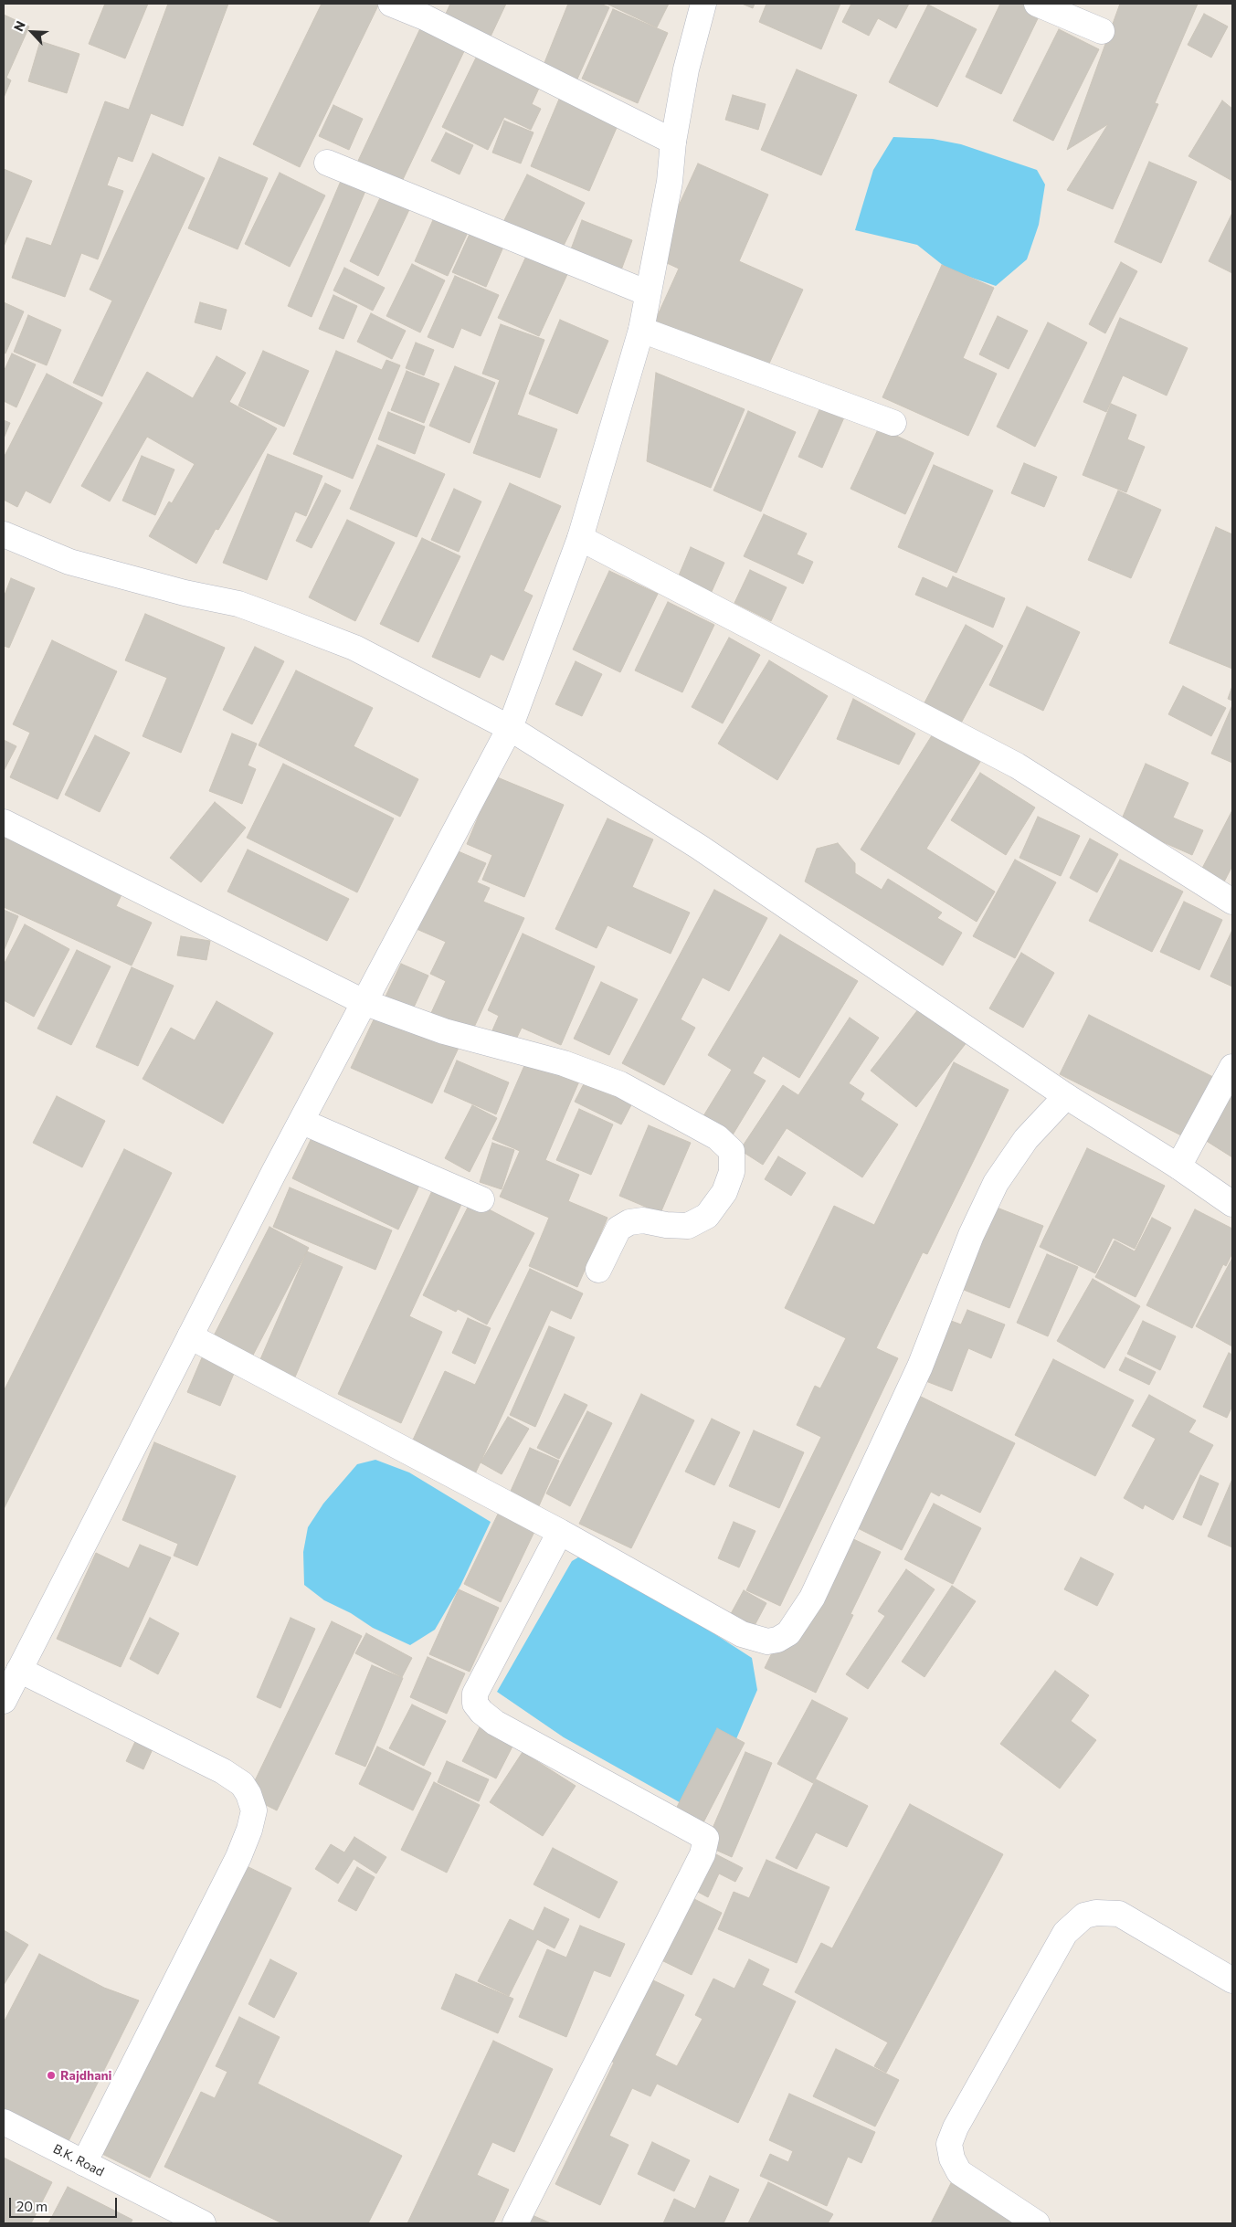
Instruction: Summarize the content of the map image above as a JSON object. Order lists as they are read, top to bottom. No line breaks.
{"streets":{"street":["B.K. Road"]},"places":["Rajdhani"],"scale_bar":"20 m","north":"top left"}
